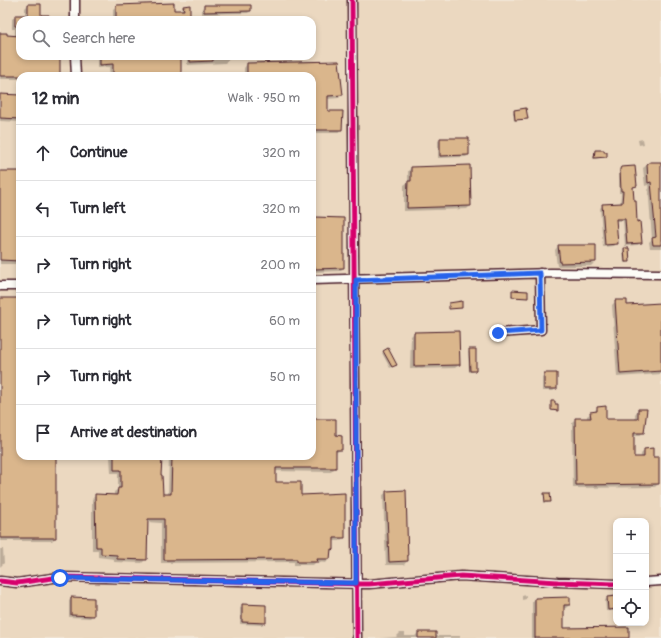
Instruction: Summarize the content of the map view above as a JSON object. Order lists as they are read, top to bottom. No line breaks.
{"page":{"search":"Search here","heading":["12 min","Walk · 950 m"],"list":[["Continue","320 m"],["Turn left","320 m"],["Turn right","200 m"],["Turn right","60 m"],["Turn right","50 m"],"Arrive at destination"],"map_buttons":["+","−"]}}
